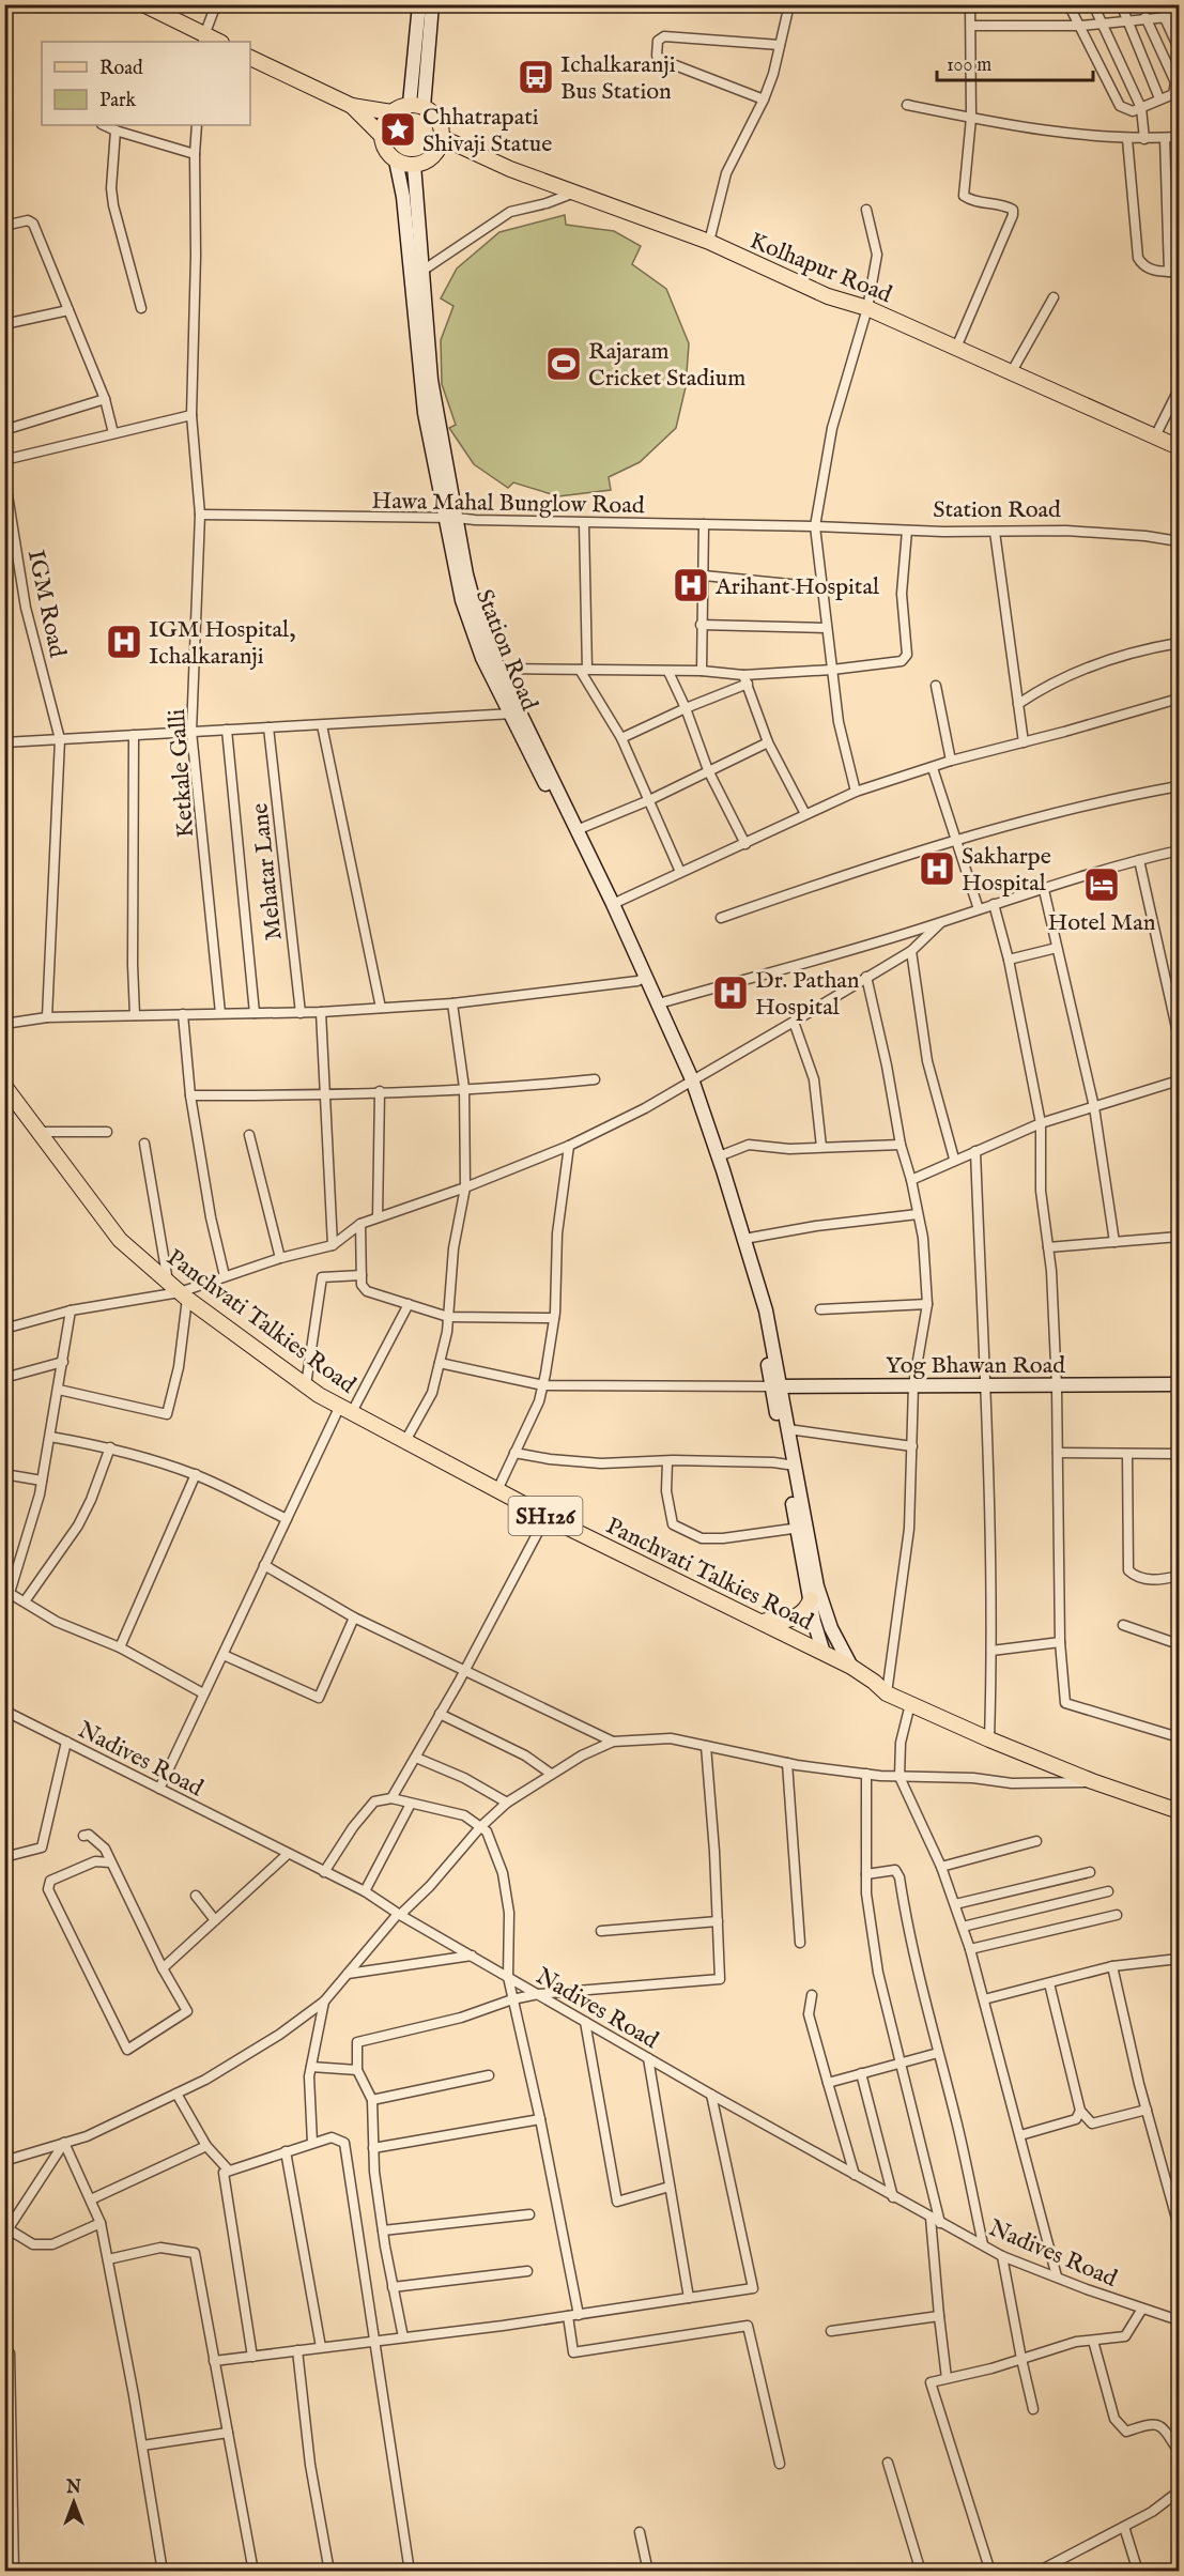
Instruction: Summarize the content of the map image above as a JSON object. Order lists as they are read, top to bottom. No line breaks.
{"streets":{"main road":["Kolhapur Road","Station Road","Panchvati Talkies Road","Yog Bhawan Road","SH126"],"street":["Hawa Mahal Bunglow Road","IGM Road","Ketkale Galli","Mehatar Lane","Nadives Road"]},"crossings":[["Kolhapur Road","Station Road"],["Hawa Mahal Bunglow Road","Station Road"],["Hawa Mahal Bunglow Road","Ketkale Galli"]],"places":{"bus stop":["Ichalkaranji Bus Station"],"place":["Chhatrapati Shivaji Statue"],"sports":["Rajaram Cricket Stadium"],"hospital":["Arihant Hospital","IGM Hospital, Ichalkaranji","Sakharpe Hospital","Dr. Pathan Hospital"],"hotel":["Hotel Man"]},"legend":["Road","Park"],"scale_bar":"100 m","north":"top"}
